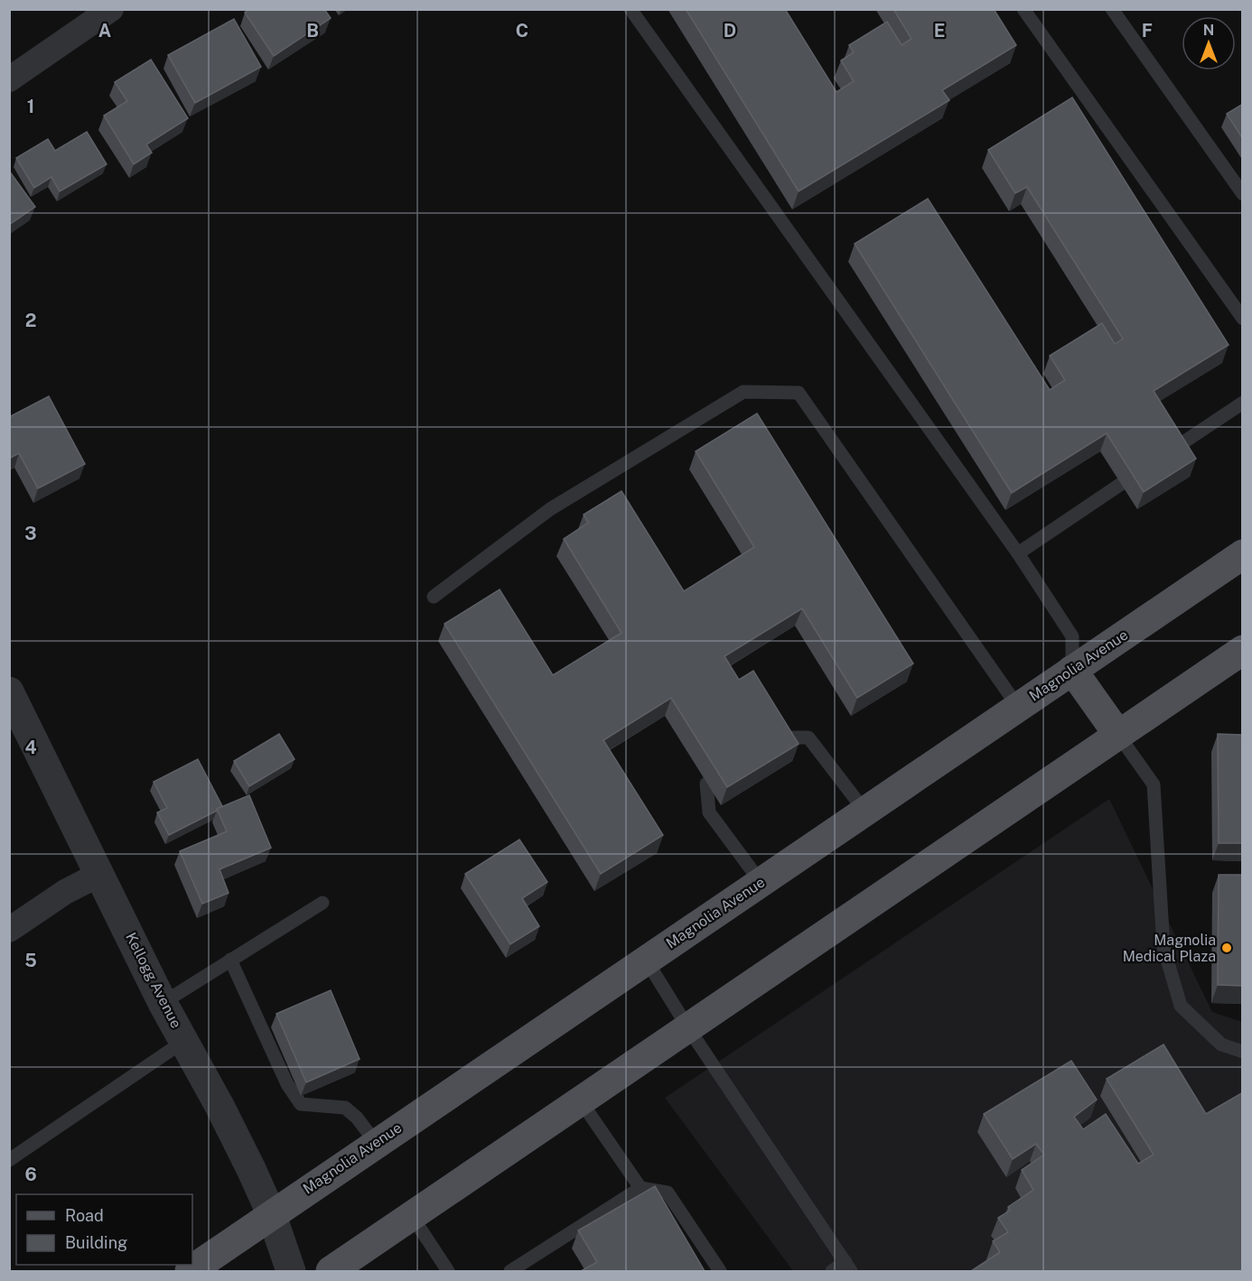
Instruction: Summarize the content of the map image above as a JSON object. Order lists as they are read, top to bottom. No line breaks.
{"streets":{"main road":["Magnolia Avenue"],"street":["Kellogg Avenue"]},"crossings":[["Magnolia Avenue","Kellogg Avenue"]],"places":["Magnolia Medical Plaza"],"legend":["Road","Building"],"north":"top","grid":{"columns":["A","B","C","D","E","F"],"rows":["1","2","3","4","5","6"]}}
